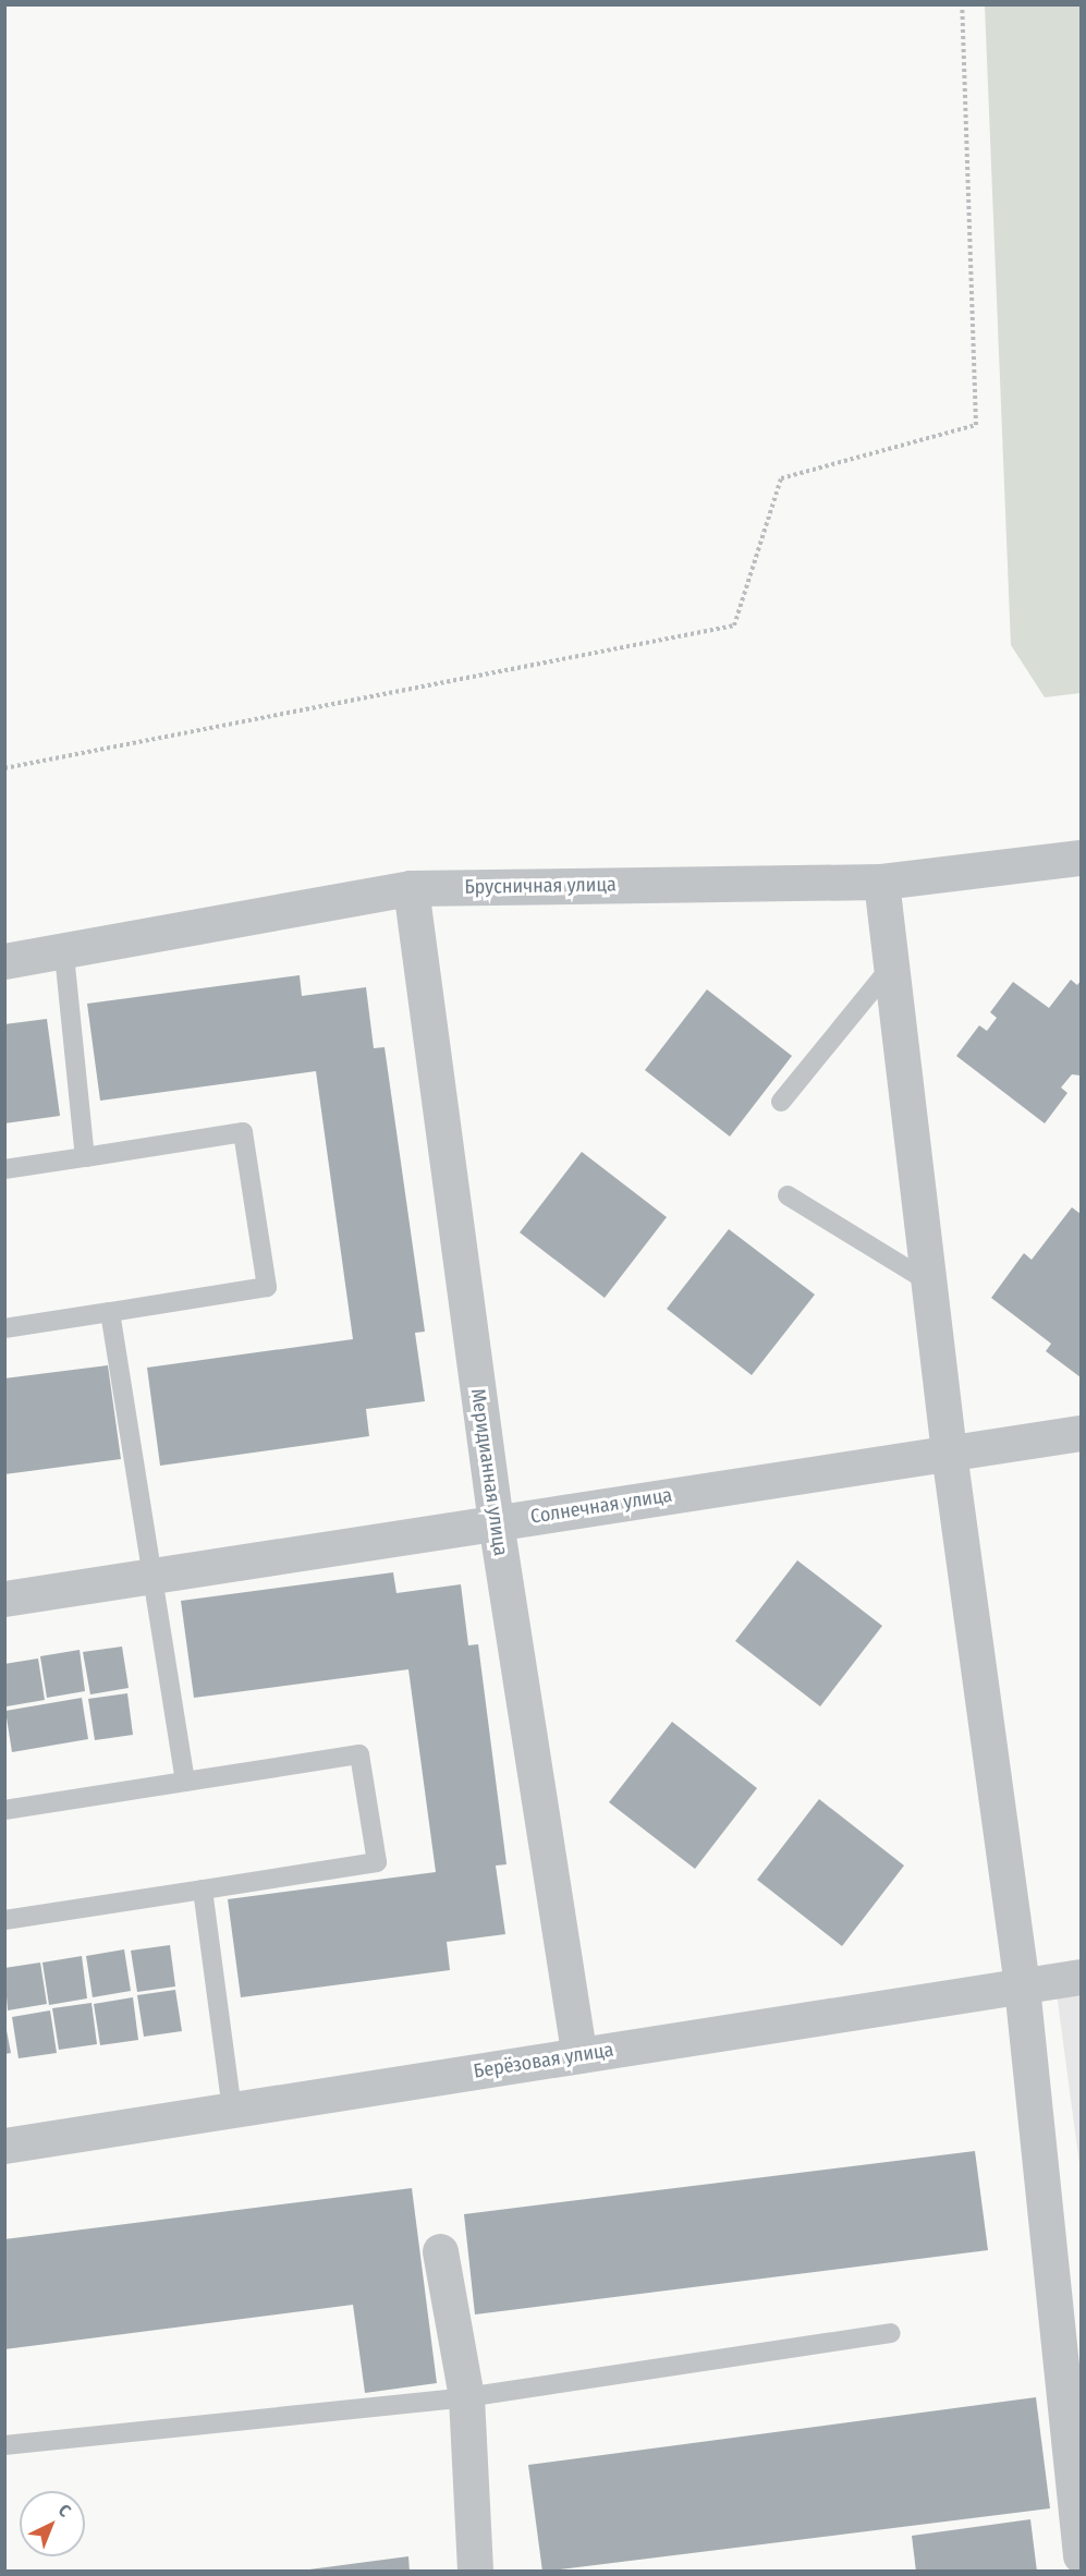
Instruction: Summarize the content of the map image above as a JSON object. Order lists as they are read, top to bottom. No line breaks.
{"streets":{"street":["Брусничная улица","Меридианная улица","Солнечная улица","Берёзовая улица"]},"crossings":[["Брусничная улица","Меридианная улица"],["Меридианная улица","Солнечная улица"],["Меридианная улица","Берёзовая улица"]],"north":"top right"}
